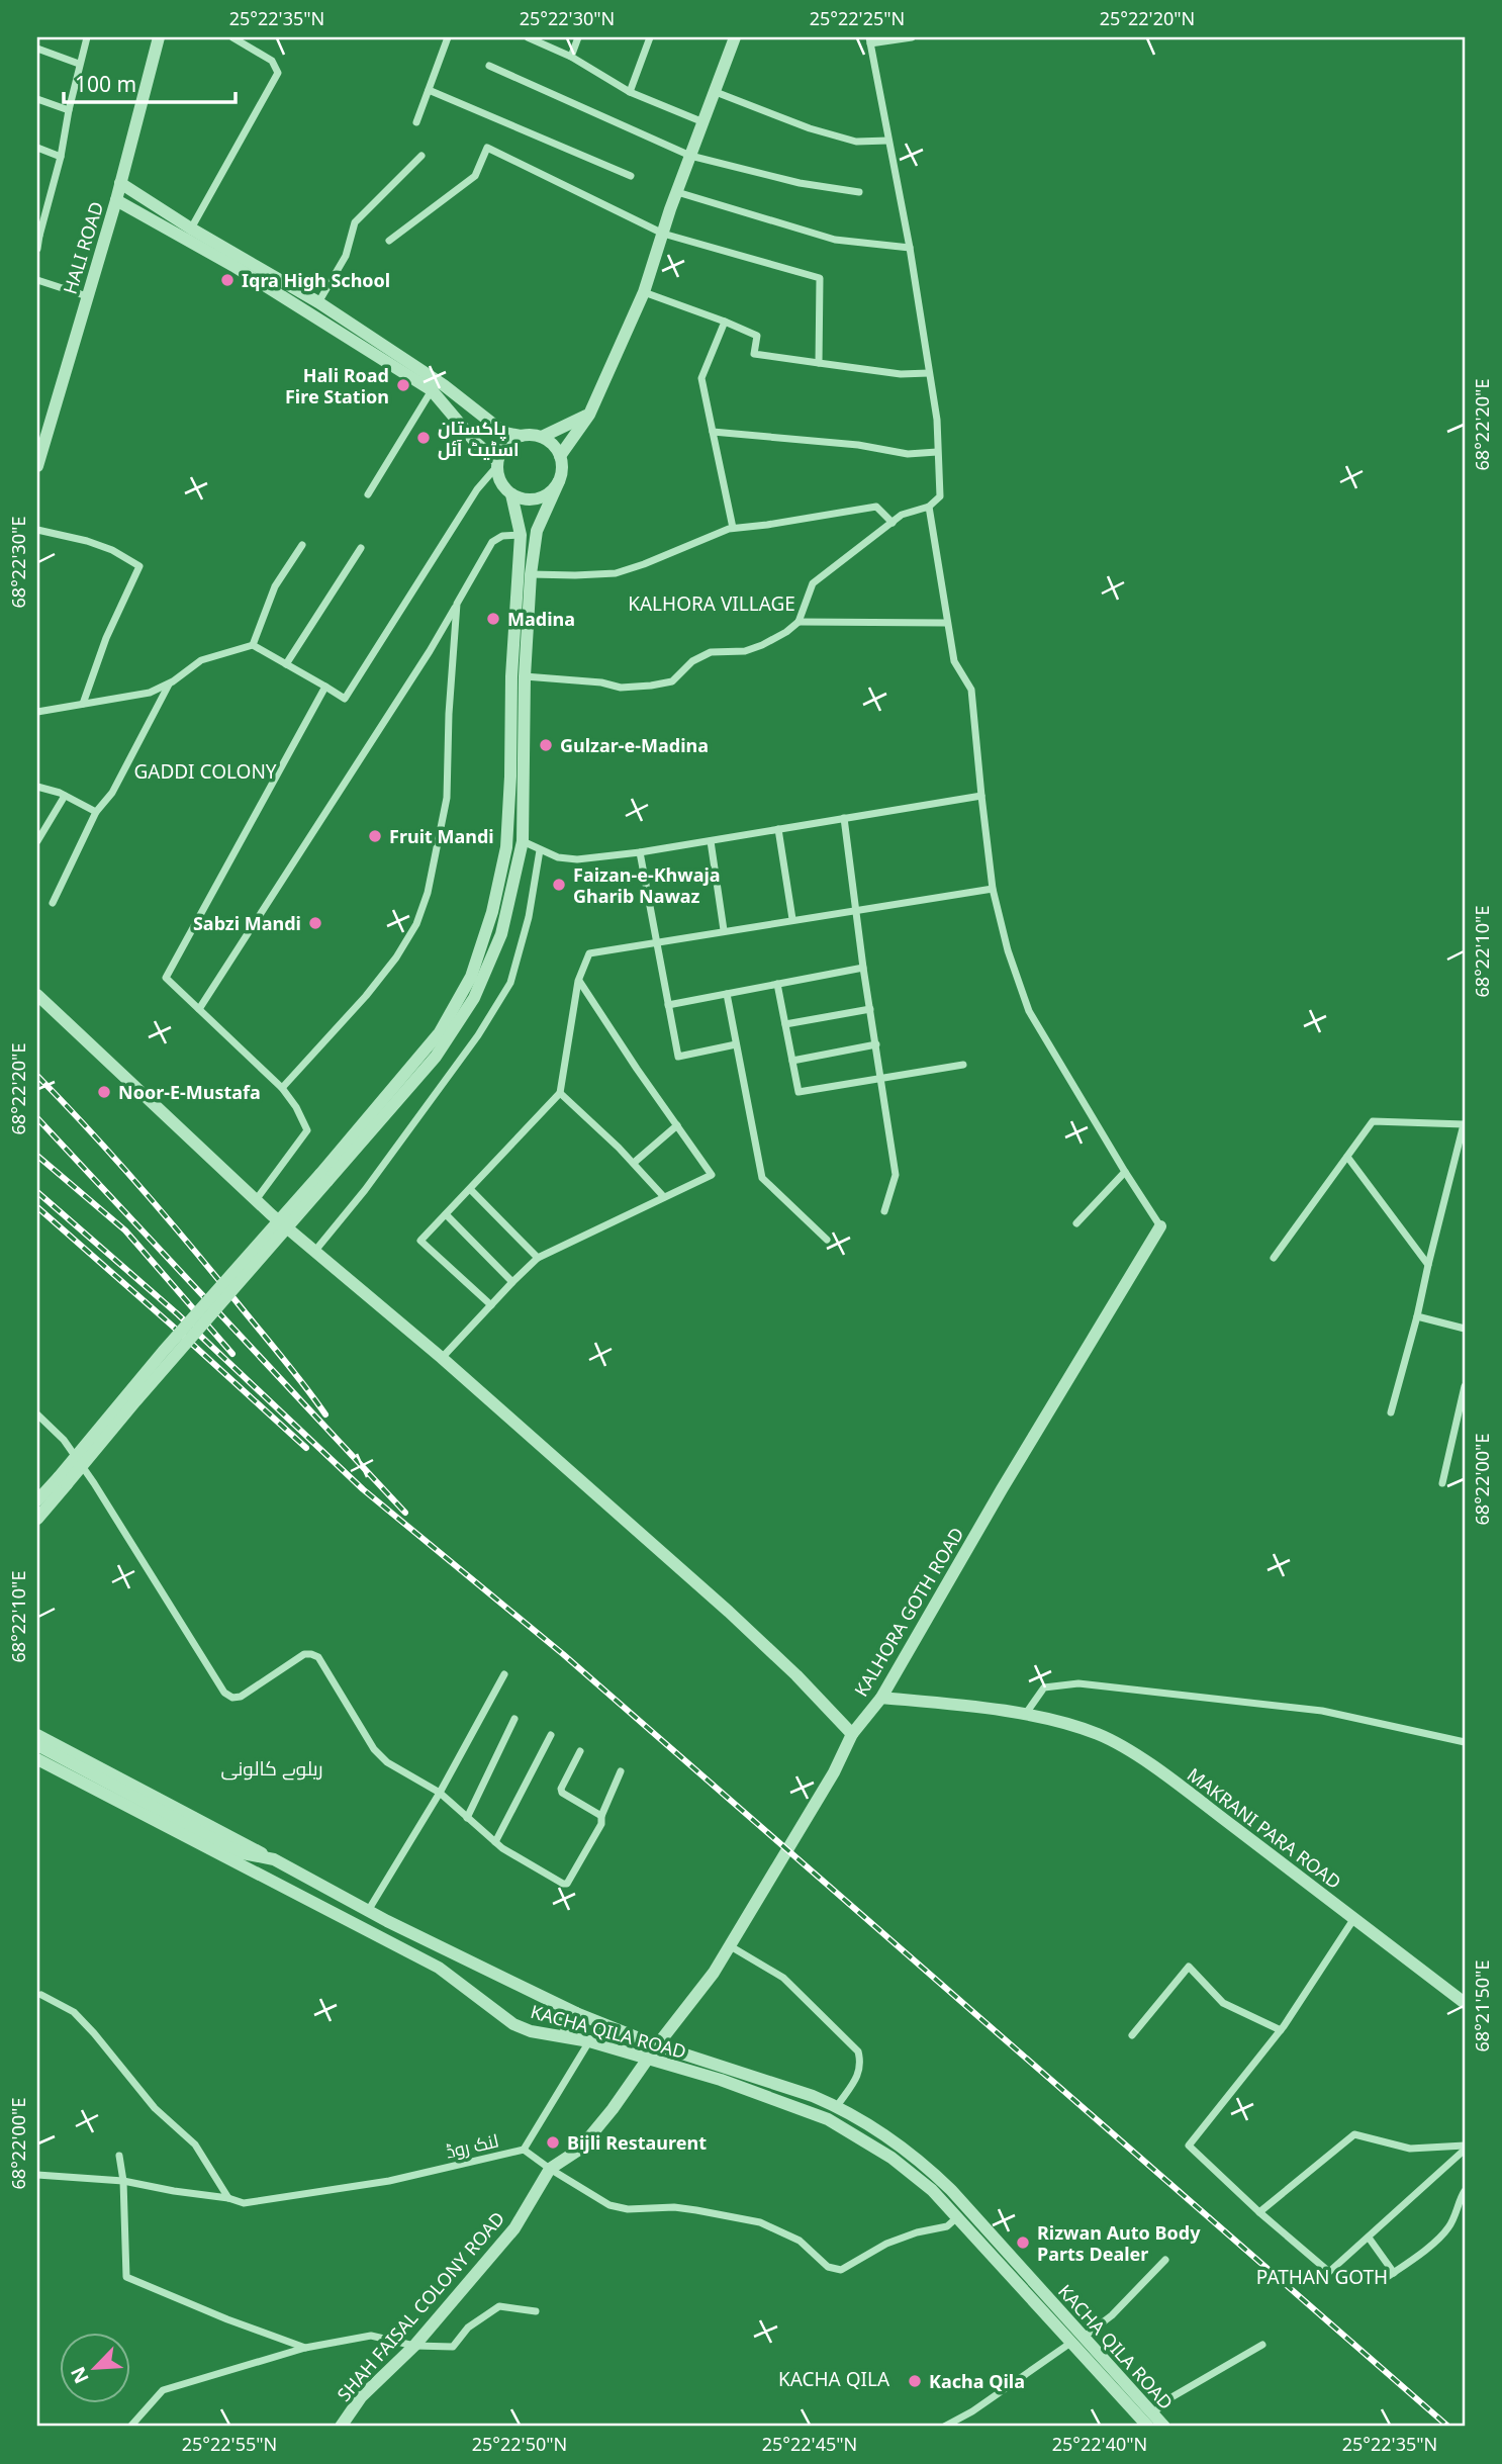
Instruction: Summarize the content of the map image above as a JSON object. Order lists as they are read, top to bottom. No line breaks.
{"streets":{"street":["HALI ROAD","KALHORA GOTH ROAD","MAKRANI PARA ROAD","KACHA QILA ROAD","لنک روڈ","SHAH FAISAL COLONY ROAD"]},"crossings":[["KALHORA GOTH ROAD","MAKRANI PARA ROAD"],["KALHORA GOTH ROAD","KACHA QILA ROAD"],["KALHORA GOTH ROAD","SHAH FAISAL COLONY ROAD"],["KACHA QILA ROAD","لنک روڈ"],["KACHA QILA ROAD","SHAH FAISAL COLONY ROAD"],["لنک روڈ","SHAH FAISAL COLONY ROAD"]],"districts":["KALHORA VILLAGE","GADDI COLONY","ریلوے کالونی","PATHAN GOTH","KACHA QILA"],"places":["Iqra High School","Hali Road Fire Station","پاکستان اسٹیٹ آئل","Madina","Gulzar-e-Madina","Fruit Mandi","Faizan-e-Khwaja Gharib Nawaz","Sabzi Mandi","Noor-E-Mustafa","Bijli Restaurent","Rizwan Auto Body Parts Dealer","Kacha Qila"],"scale_bar":"100 m","north":"bottom left","coordinates":["25°22'35\"N","25°22'30\"N","25°22'25\"N","25°22'20\"N","68°22'20\"E","68°22'30\"E","68°22'10\"E","68°22'00\"E","68°21'50\"E","25°22'55\"N","25°22'50\"N","25°22'45\"N","25°22'40\"N"]}
